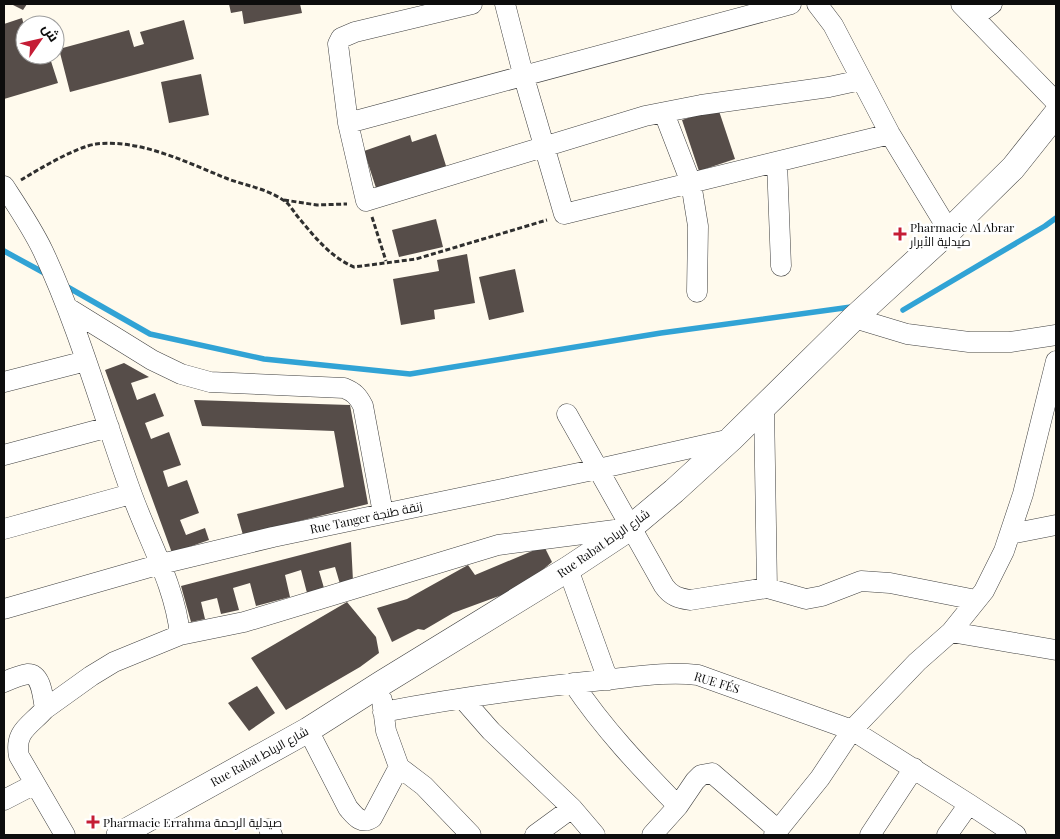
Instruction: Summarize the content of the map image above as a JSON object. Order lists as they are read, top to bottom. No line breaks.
{"streets":{"street":["Rue Tanger زنقة طنجة","Rue Rabat شارع الرباط","RUE FÉS"]},"crossings":[["Rue Tanger زنقة طنجة","Rue Rabat شارع الرباط"]],"places":{"health":["Pharmacie Al Abrar صيدلية الأبرار","Pharmacie Errahma صيدلية الرحمة"]},"north":"top right"}
